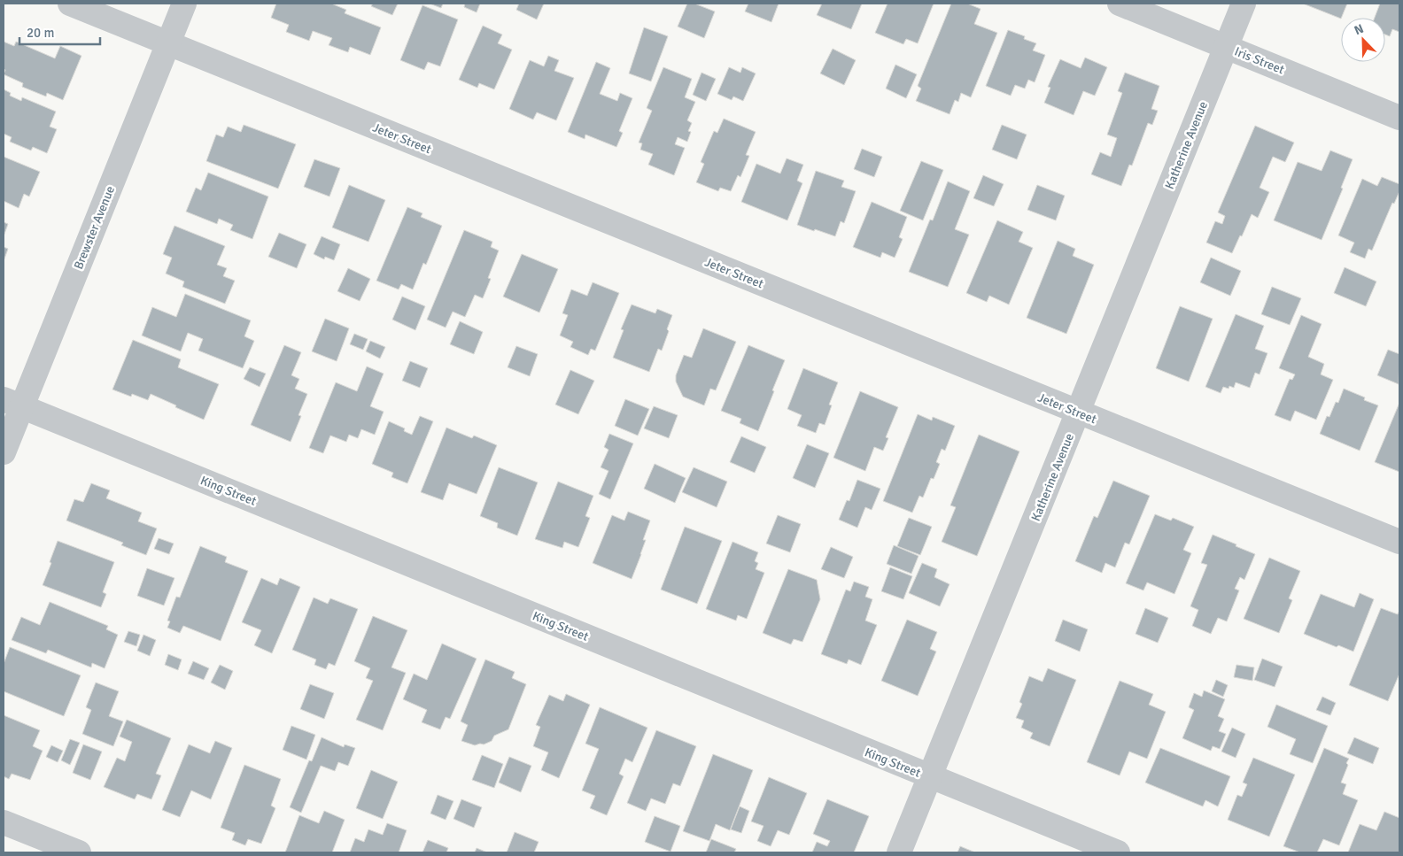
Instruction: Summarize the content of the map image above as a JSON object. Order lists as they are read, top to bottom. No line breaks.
{"streets":{"street":["Iris Street","Jeter Street","Katherine Avenue","Brewster Avenue","King Street"]},"crossings":[["Iris Street","Katherine Avenue"],["Jeter Street","Katherine Avenue"],["Jeter Street","Brewster Avenue"],["Katherine Avenue","King Street"],["Brewster Avenue","King Street"]],"scale_bar":"20 m","north":"top left"}
